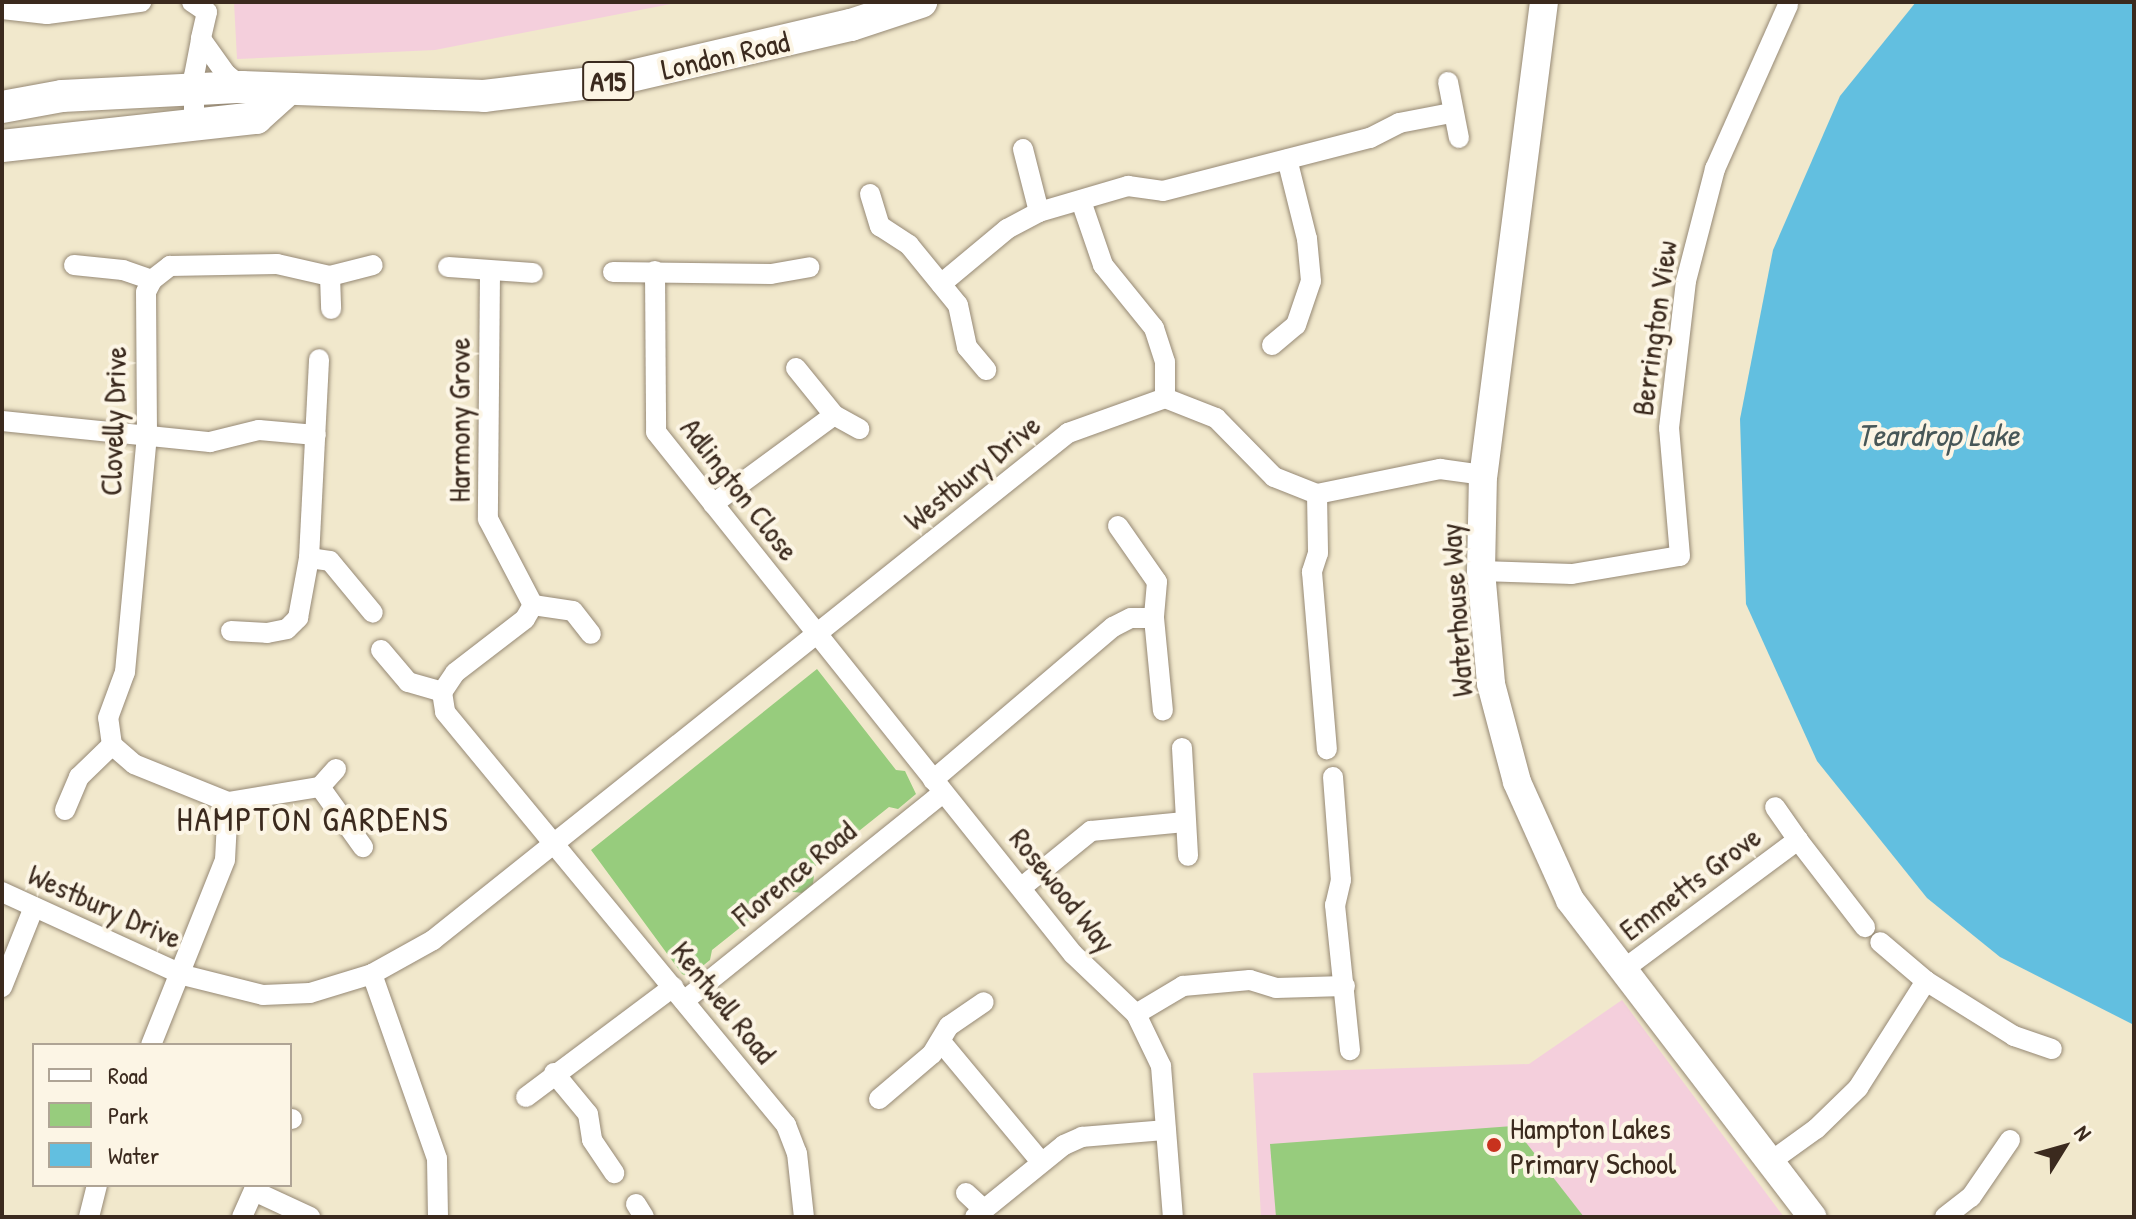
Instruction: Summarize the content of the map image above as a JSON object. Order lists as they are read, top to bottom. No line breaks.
{"streets":{"main road":["London Road","A15"],"street":["Berrington View","Harmony Grove","Clovelly Drive","Westbury Drive","Adlington Close","Waterhouse Way","Florence Road","Emmetts Grove","Rosewood Way","Kentwell Road"]},"crossings":[["Berrington View","Waterhouse Way"],["Westbury Drive","Adlington Close"],["Westbury Drive","Rosewood Way"],["Westbury Drive","Kentwell Road"],["Adlington Close","Rosewood Way"],["Waterhouse Way","Emmetts Grove"],["Florence Road","Rosewood Way"],["Florence Road","Kentwell Road"]],"districts":["HAMPTON GARDENS"],"water":["Teardrop Lake"],"places":["Hampton Lakes Primary School"],"legend":["Road","Park","Water"],"north":"top right"}
